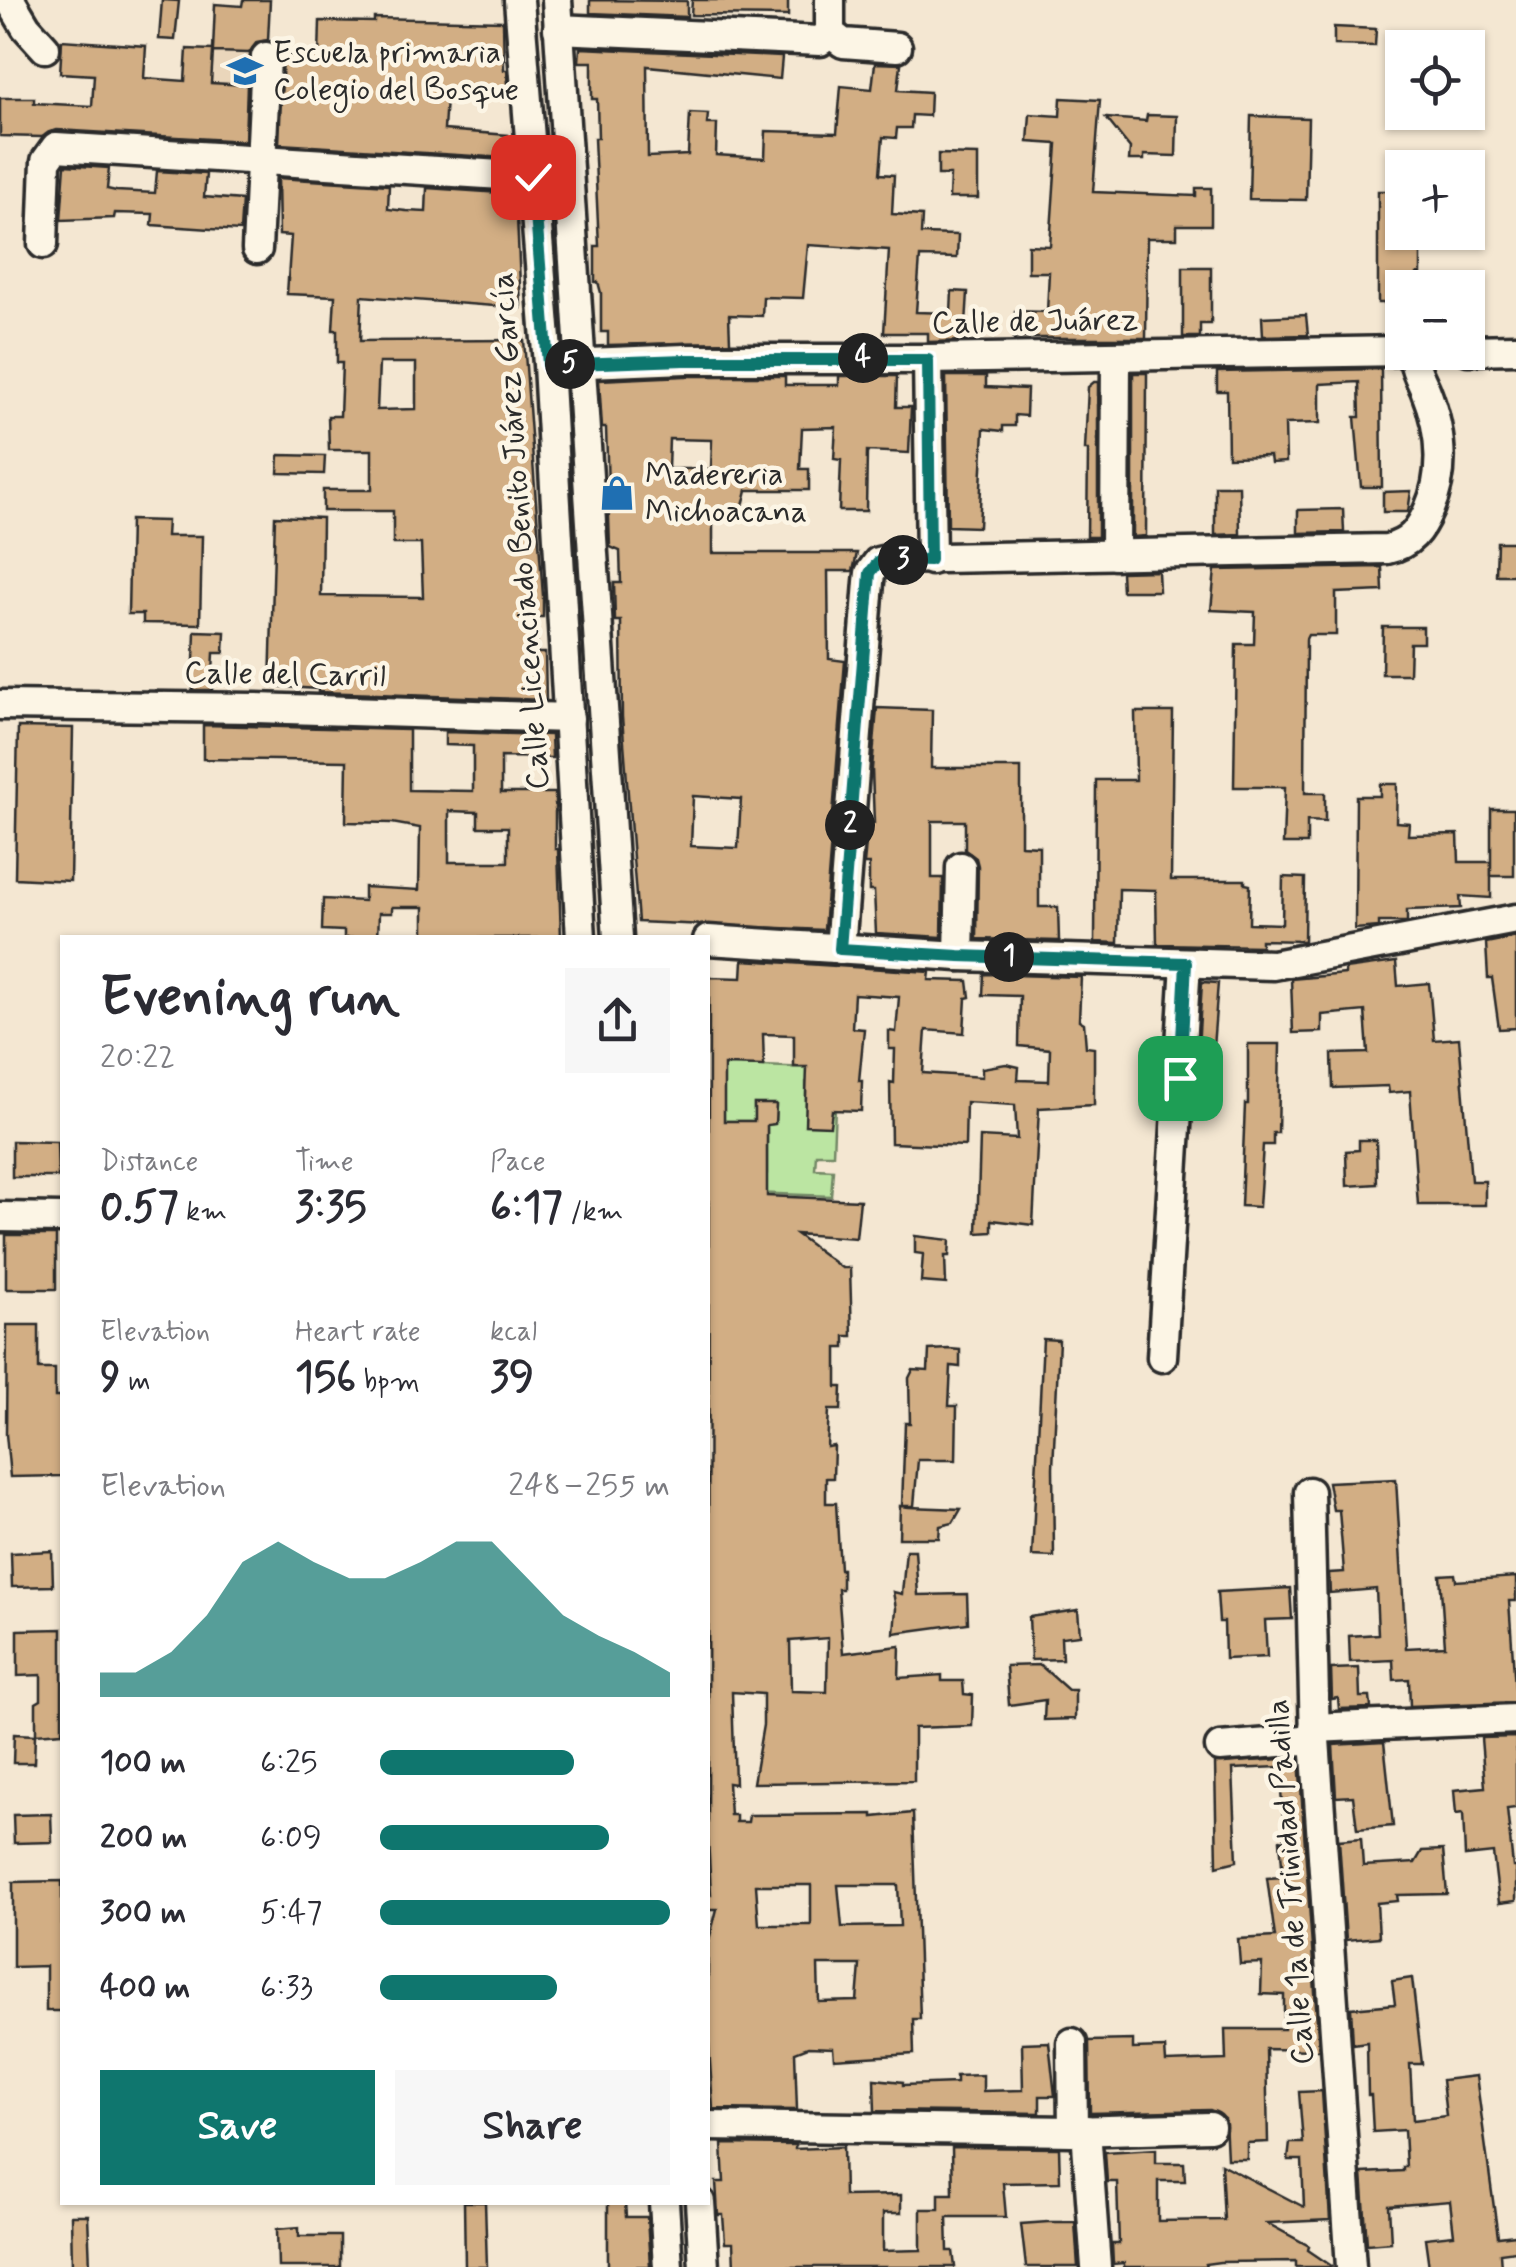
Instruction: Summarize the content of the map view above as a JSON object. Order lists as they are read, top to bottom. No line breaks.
{"streets":{"street":["Calle de Juárez","Calle Licenciado Benito Juárez García","Calle del Carril","Calle 1a de Trinidad Padilla"]},"crossings":[["Calle de Juárez","Calle Licenciado Benito Juárez García"],["Calle Licenciado Benito Juárez García","Calle del Carril"]],"places":{"school or university":["Escuela primaria Colegio del Bosque"],"shop":["Madereria Michoacana"]},"page":{"map_buttons":["+","−"],"pins":["4","5","3","2","1"],"heading":["Evening run","20:22"],"stats":[["Distance","0.57 km"],["Time","3:35"],["Pace","6:17 /km"],["Elevation","9 m"],["Heart rate","156 bpm"],["kcal","39"]],"chart":["Elevation","248–255 m"],"list":[{"name":"100 m","note":"6:25"},{"name":"200 m","note":"6:09"},{"name":"300 m","note":"5:47"},{"name":"400 m","note":"6:33"}],"buttons":["Save","Share"]}}
